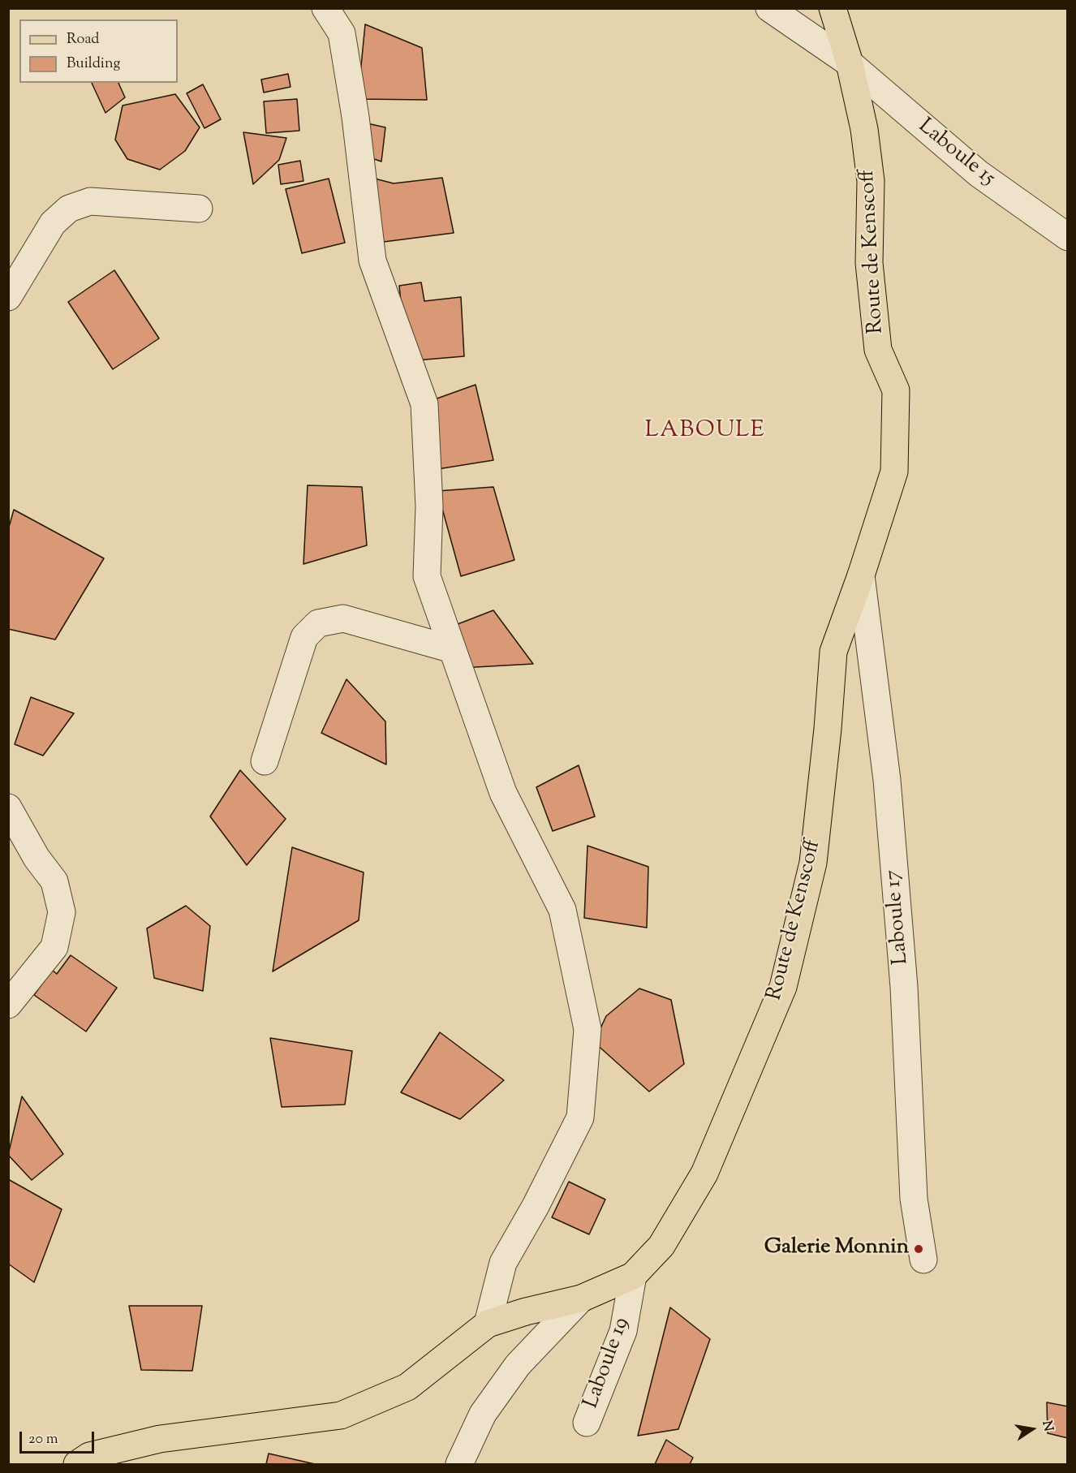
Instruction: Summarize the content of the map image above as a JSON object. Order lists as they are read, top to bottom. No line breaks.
{"streets":{"main road":["Route de Kenscoff"],"street":["Laboule 15","Laboule 17","Laboule 19"]},"crossings":[["Laboule 15","Route de Kenscoff"],["Route de Kenscoff","Laboule 17"],["Route de Kenscoff","Laboule 19"]],"districts":["LABOULE"],"places":["Galerie Monnin"],"legend":["Road","Building"],"scale_bar":"20 m","north":"right"}
